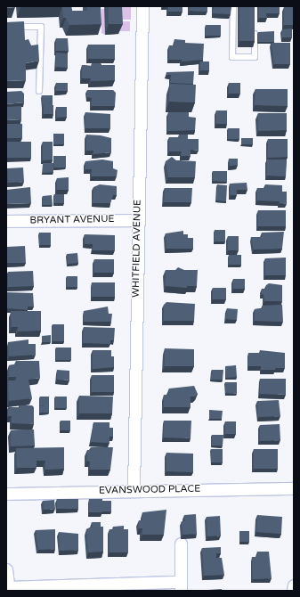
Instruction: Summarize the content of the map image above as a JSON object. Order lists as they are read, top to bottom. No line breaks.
{"streets":{"street":["BRYANT AVENUE","WHITFIELD AVENUE","EVANSWOOD PLACE"]},"crossings":[["BRYANT AVENUE","WHITFIELD AVENUE"],["WHITFIELD AVENUE","EVANSWOOD PLACE"]]}
